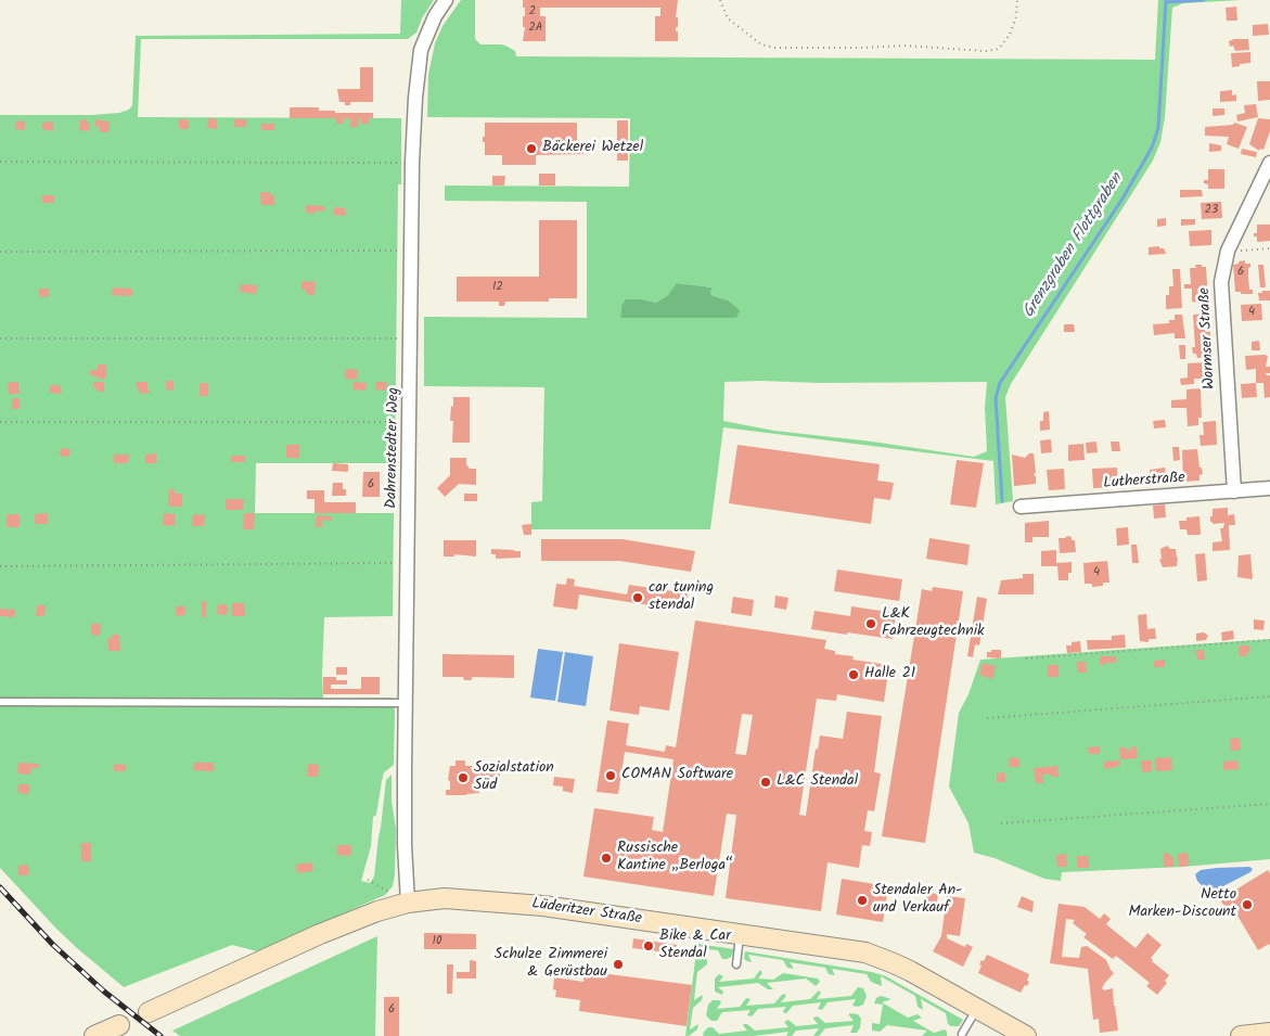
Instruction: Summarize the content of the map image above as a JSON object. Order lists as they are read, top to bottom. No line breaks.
{"streets":{"main road":["Lüderitzer Straße"],"street":["Wormser Straße","Dahrenstedter Weg","Lutherstraße"]},"crossings":[["Wormser Straße","Lutherstraße"],["Dahrenstedter Weg","Lüderitzer Straße"]],"water":["Grenzgraben Flottgraben"],"places":["Bäckerei Wetzel","car tuning stendal","L&K Fahrzeugtechnik","Halle 21","COMAN Software","Sozialstation Süd","L&C Stendal","Russische Kantine „Berloga“","Stendaler An- und Verkauf","Netto Marken-Discount","Bike & Car Stendal","Schulze Zimmerei & Gerüstbau"],"house_numbers":["2","2A","23","6","12","4","6","4","10","6"]}
